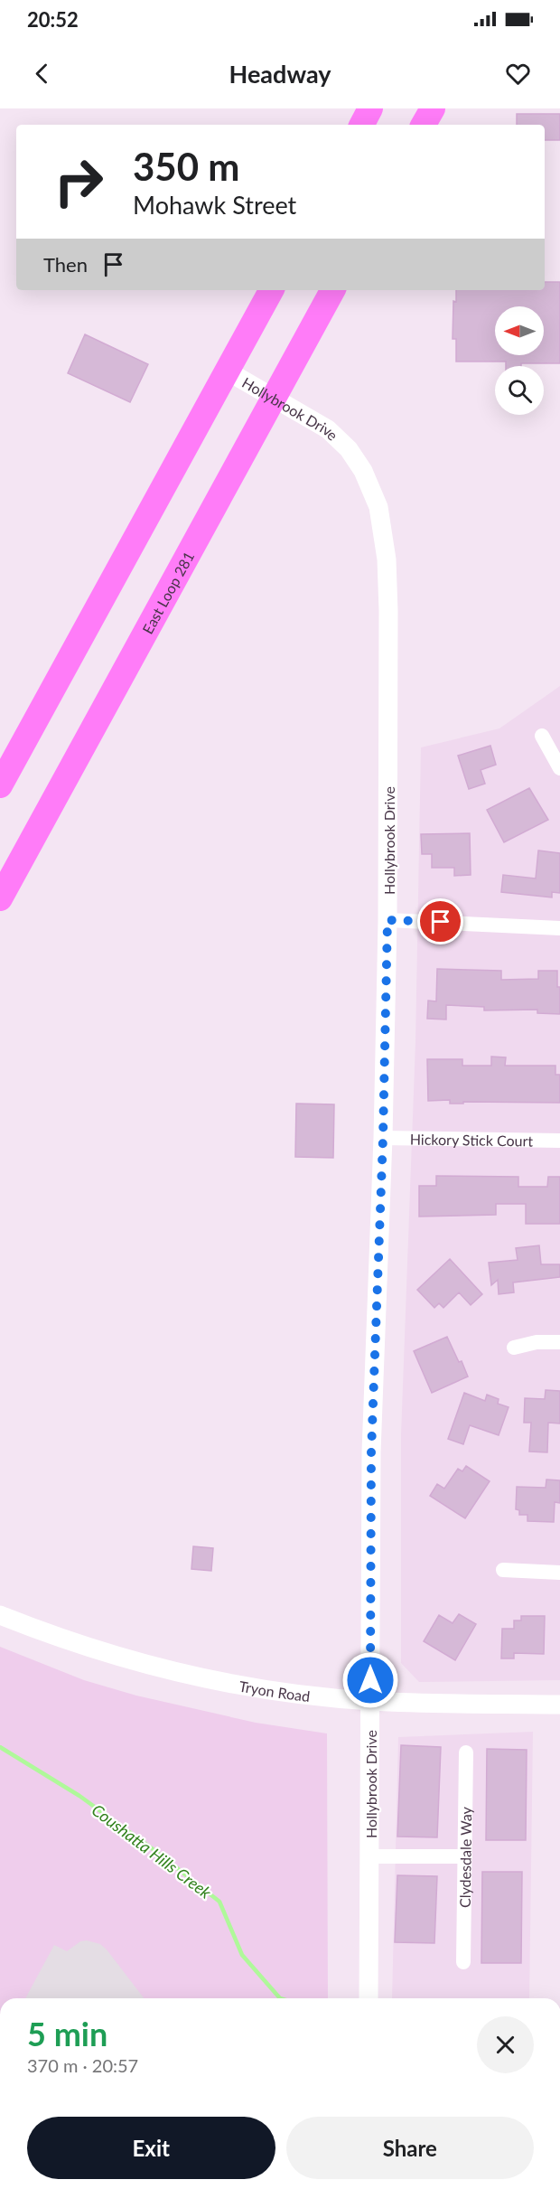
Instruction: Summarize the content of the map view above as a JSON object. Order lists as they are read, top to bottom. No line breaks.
{"streets":{"highway":["East Loop 281"],"street":["Hollybrook Drive","Hickory Stick Court","Tryon Road","Clydesdale Way"]},"crossings":[["Hollybrook Drive","East Loop 281"],["Hollybrook Drive","Hickory Stick Court"],["Hollybrook Drive","Tryon Road"]],"water":["Coushatta Hills Creek"],"north":"left","page":{"status":"20:52","header":"Headway","turn":["350 m","Mohawk Street"],"then":"Then","heading":["5 min","370 m · 20:57"],"buttons":["Exit","Share"]}}
